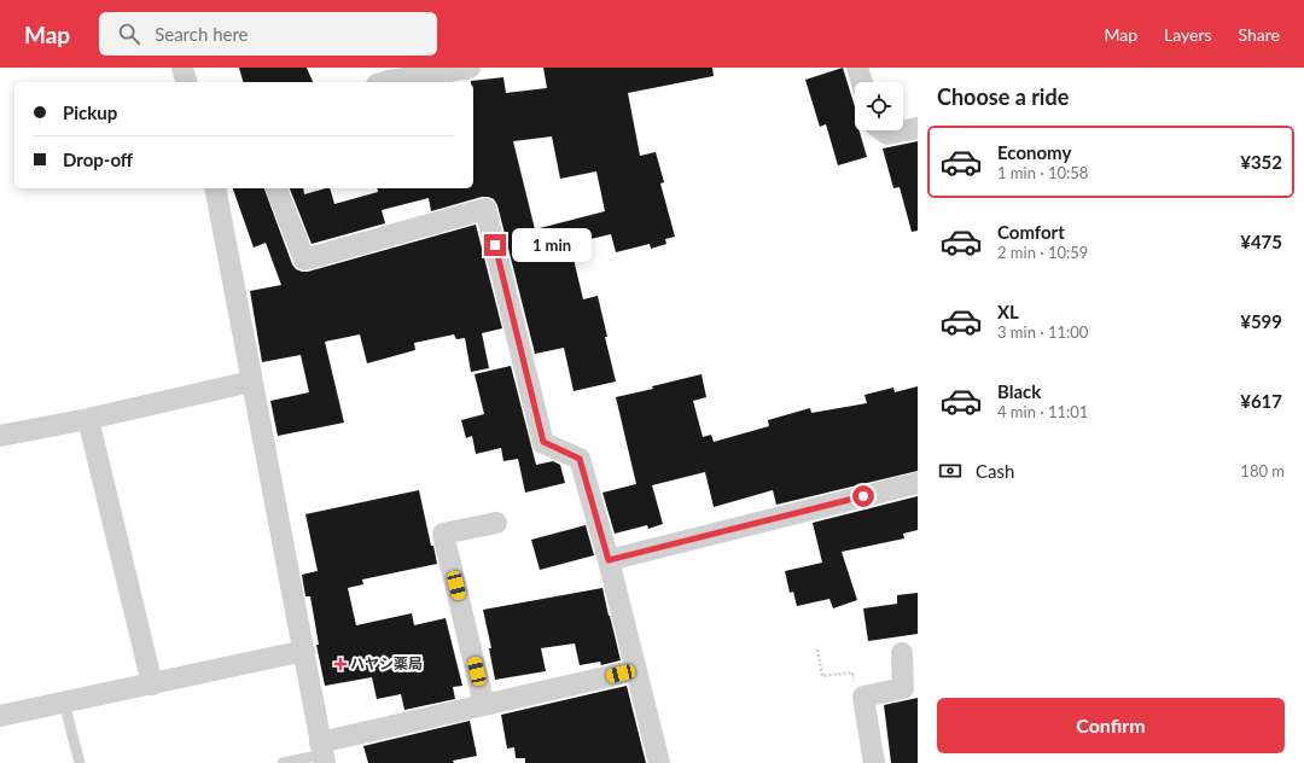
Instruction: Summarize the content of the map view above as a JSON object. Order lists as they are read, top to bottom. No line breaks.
{"places":{"health":["ハヤシ薬局"]},"page":{"header":"Map","search":"Search here","nav":["Map","Layers","Share"],"heading":"Choose a ride","banner":["Pickup","Drop-off"],"list":[{"name":"Economy","note":"1 min · 10:58","value":"¥352"},{"name":"Comfort","note":"2 min · 10:59","value":"¥475"},{"name":"XL","note":"3 min · 11:00","value":"¥599"},{"name":"Black","note":"4 min · 11:01","value":"¥617"}],"bubble":"1 min","pay":["Cash","180 m"],"buttons":"Confirm"}}
